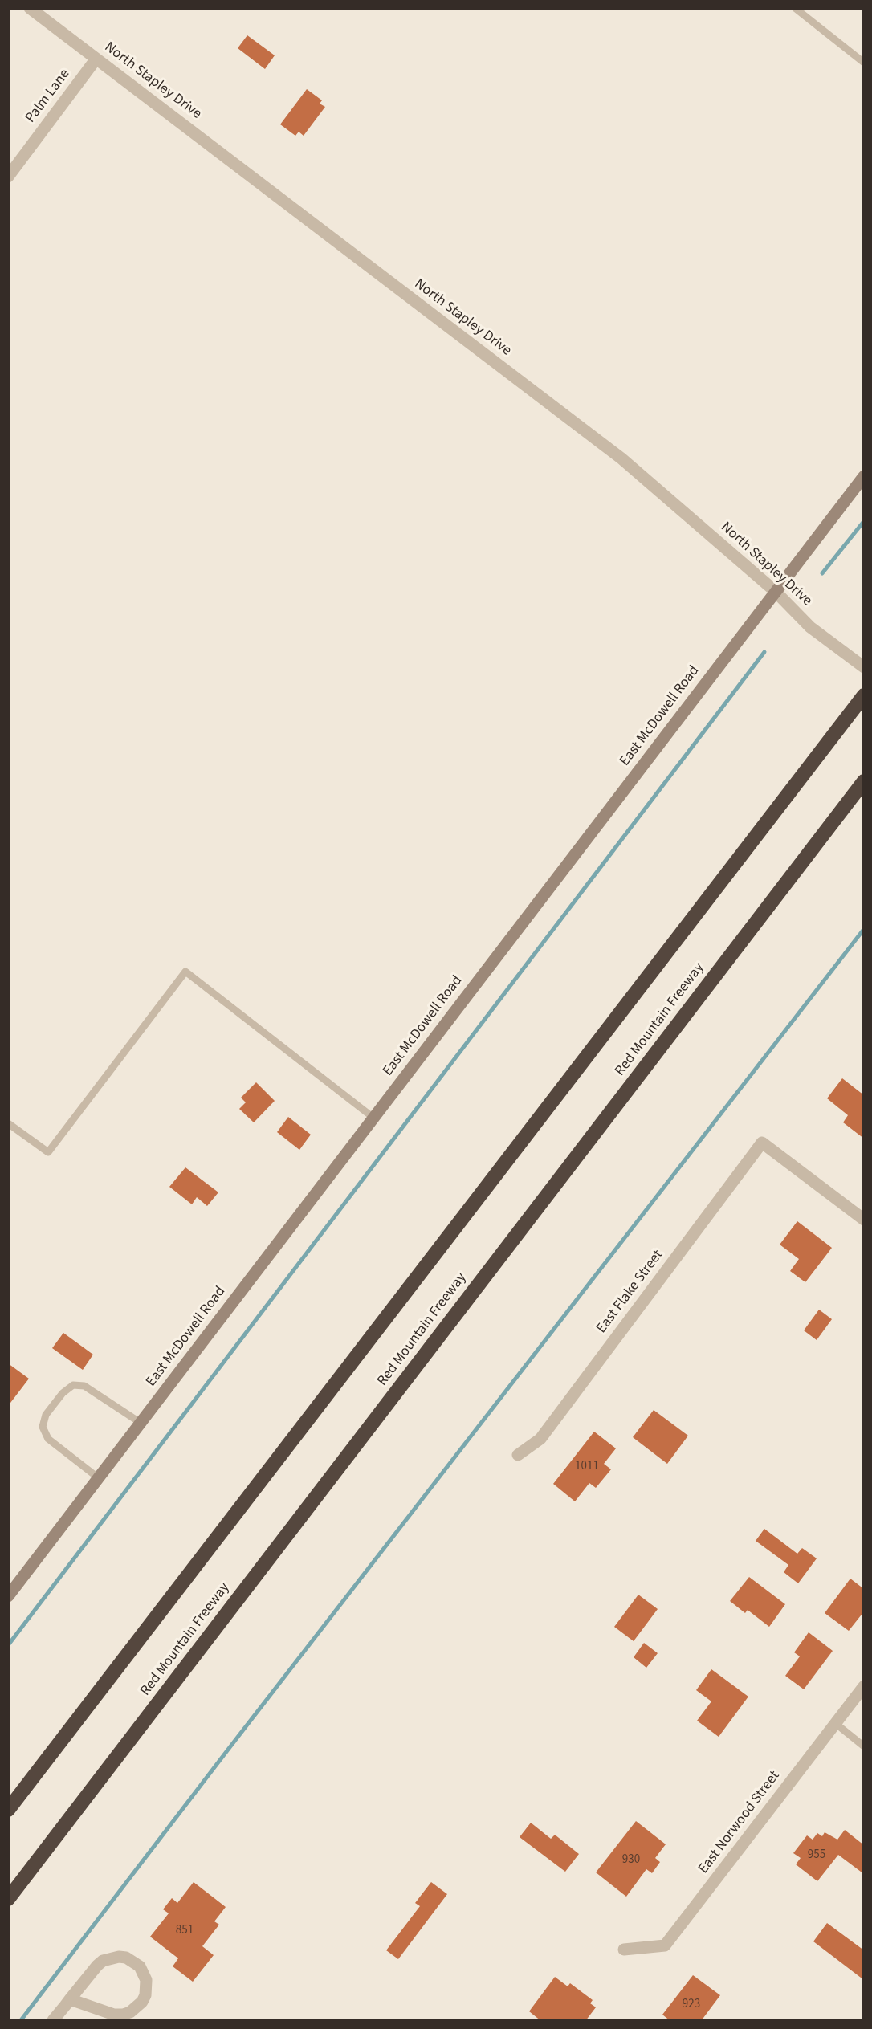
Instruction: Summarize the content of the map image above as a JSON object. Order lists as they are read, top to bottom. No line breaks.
{"streets":{"highway":["Red Mountain Freeway"],"street":["North Stapley Drive","Palm Lane","East McDowell Road","East Flake Street","East Norwood Street"]},"crossings":[["North Stapley Drive","Palm Lane"],["North Stapley Drive","East McDowell Road"]],"house_numbers":["1011","955","930","851","923"]}
